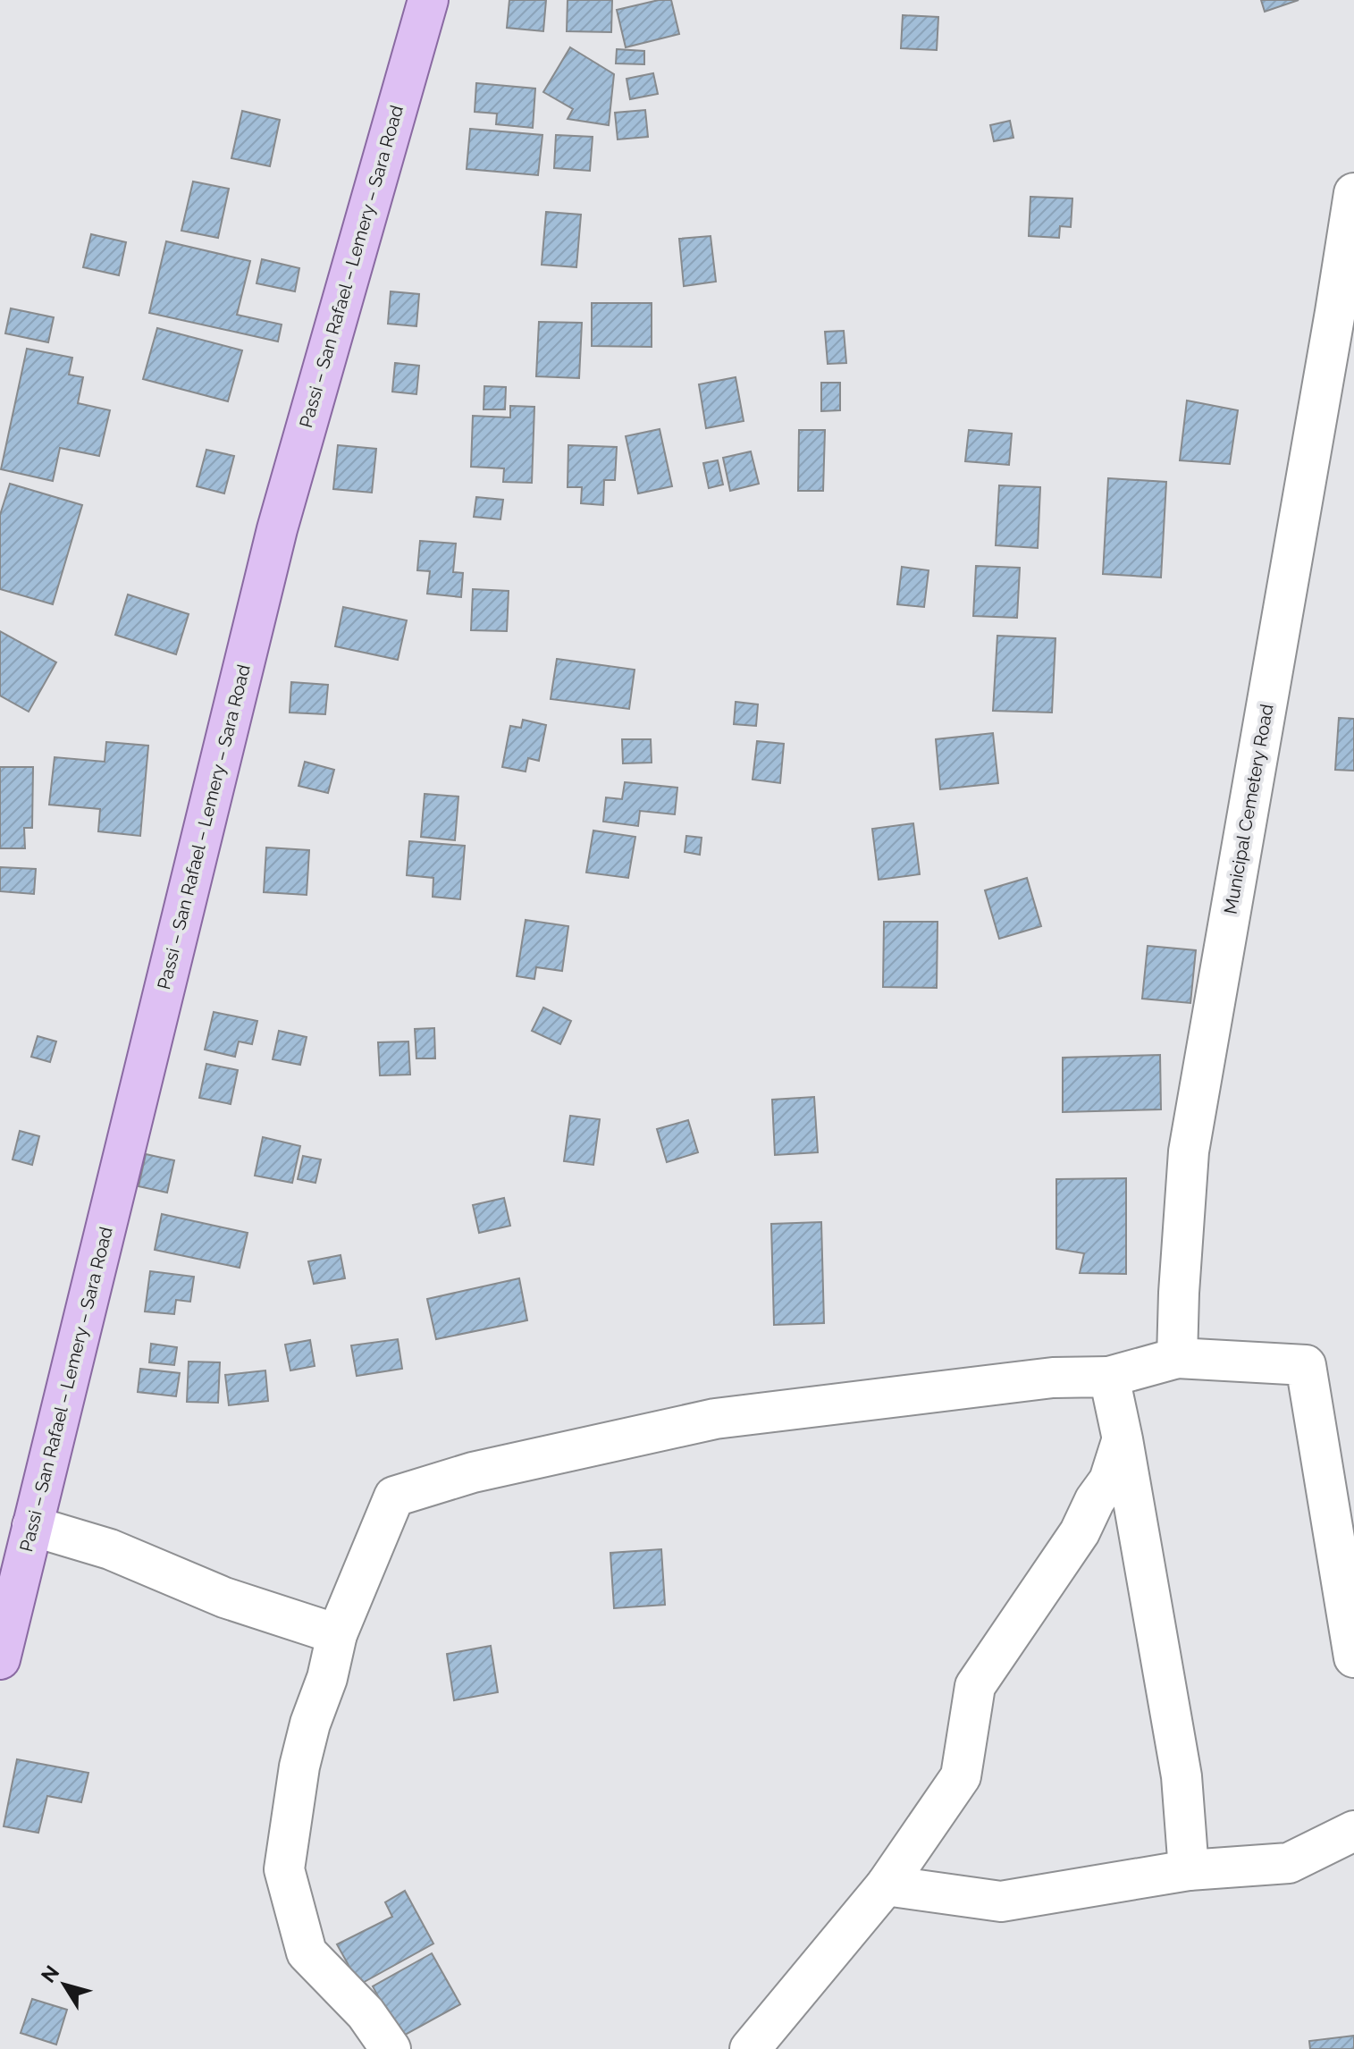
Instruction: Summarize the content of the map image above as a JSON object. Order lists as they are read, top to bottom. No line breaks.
{"streets":{"main road":["Passi – San Rafael – Lemery – Sara Road"],"street":["Municipal Cemetery Road"]},"north":"top left"}
